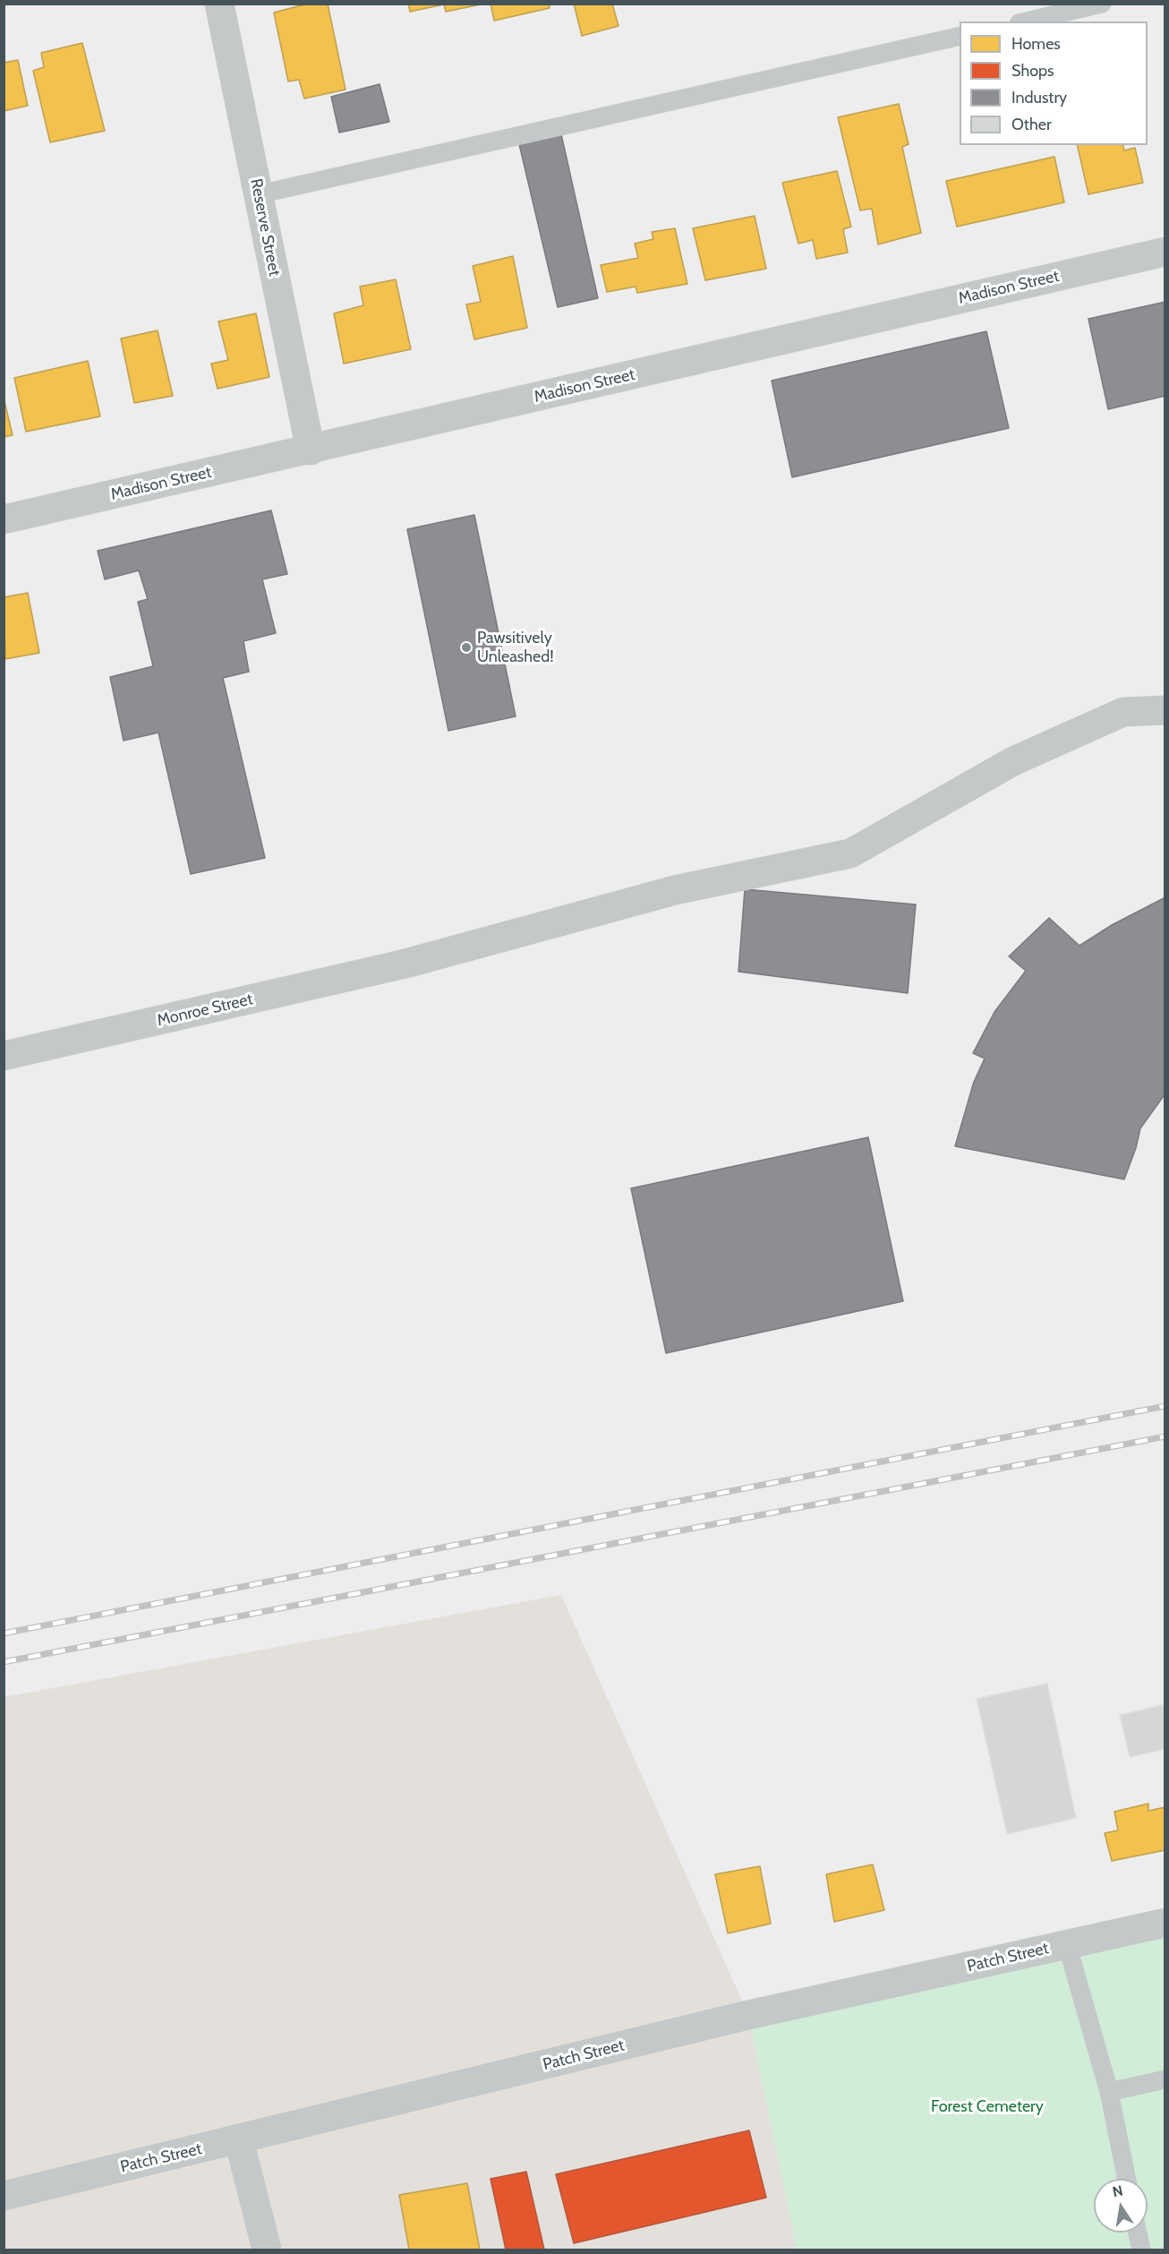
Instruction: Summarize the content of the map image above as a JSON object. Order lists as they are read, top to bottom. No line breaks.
{"streets":{"street":["Reserve Street","Madison Street","Monroe Street","Patch Street"]},"crossings":[["Reserve Street","Madison Street"]],"parks":["Forest Cemetery"],"places":["Pawsitively Unleashed!"],"legend":["Homes","Shops","Industry","Other"],"north":"top"}
